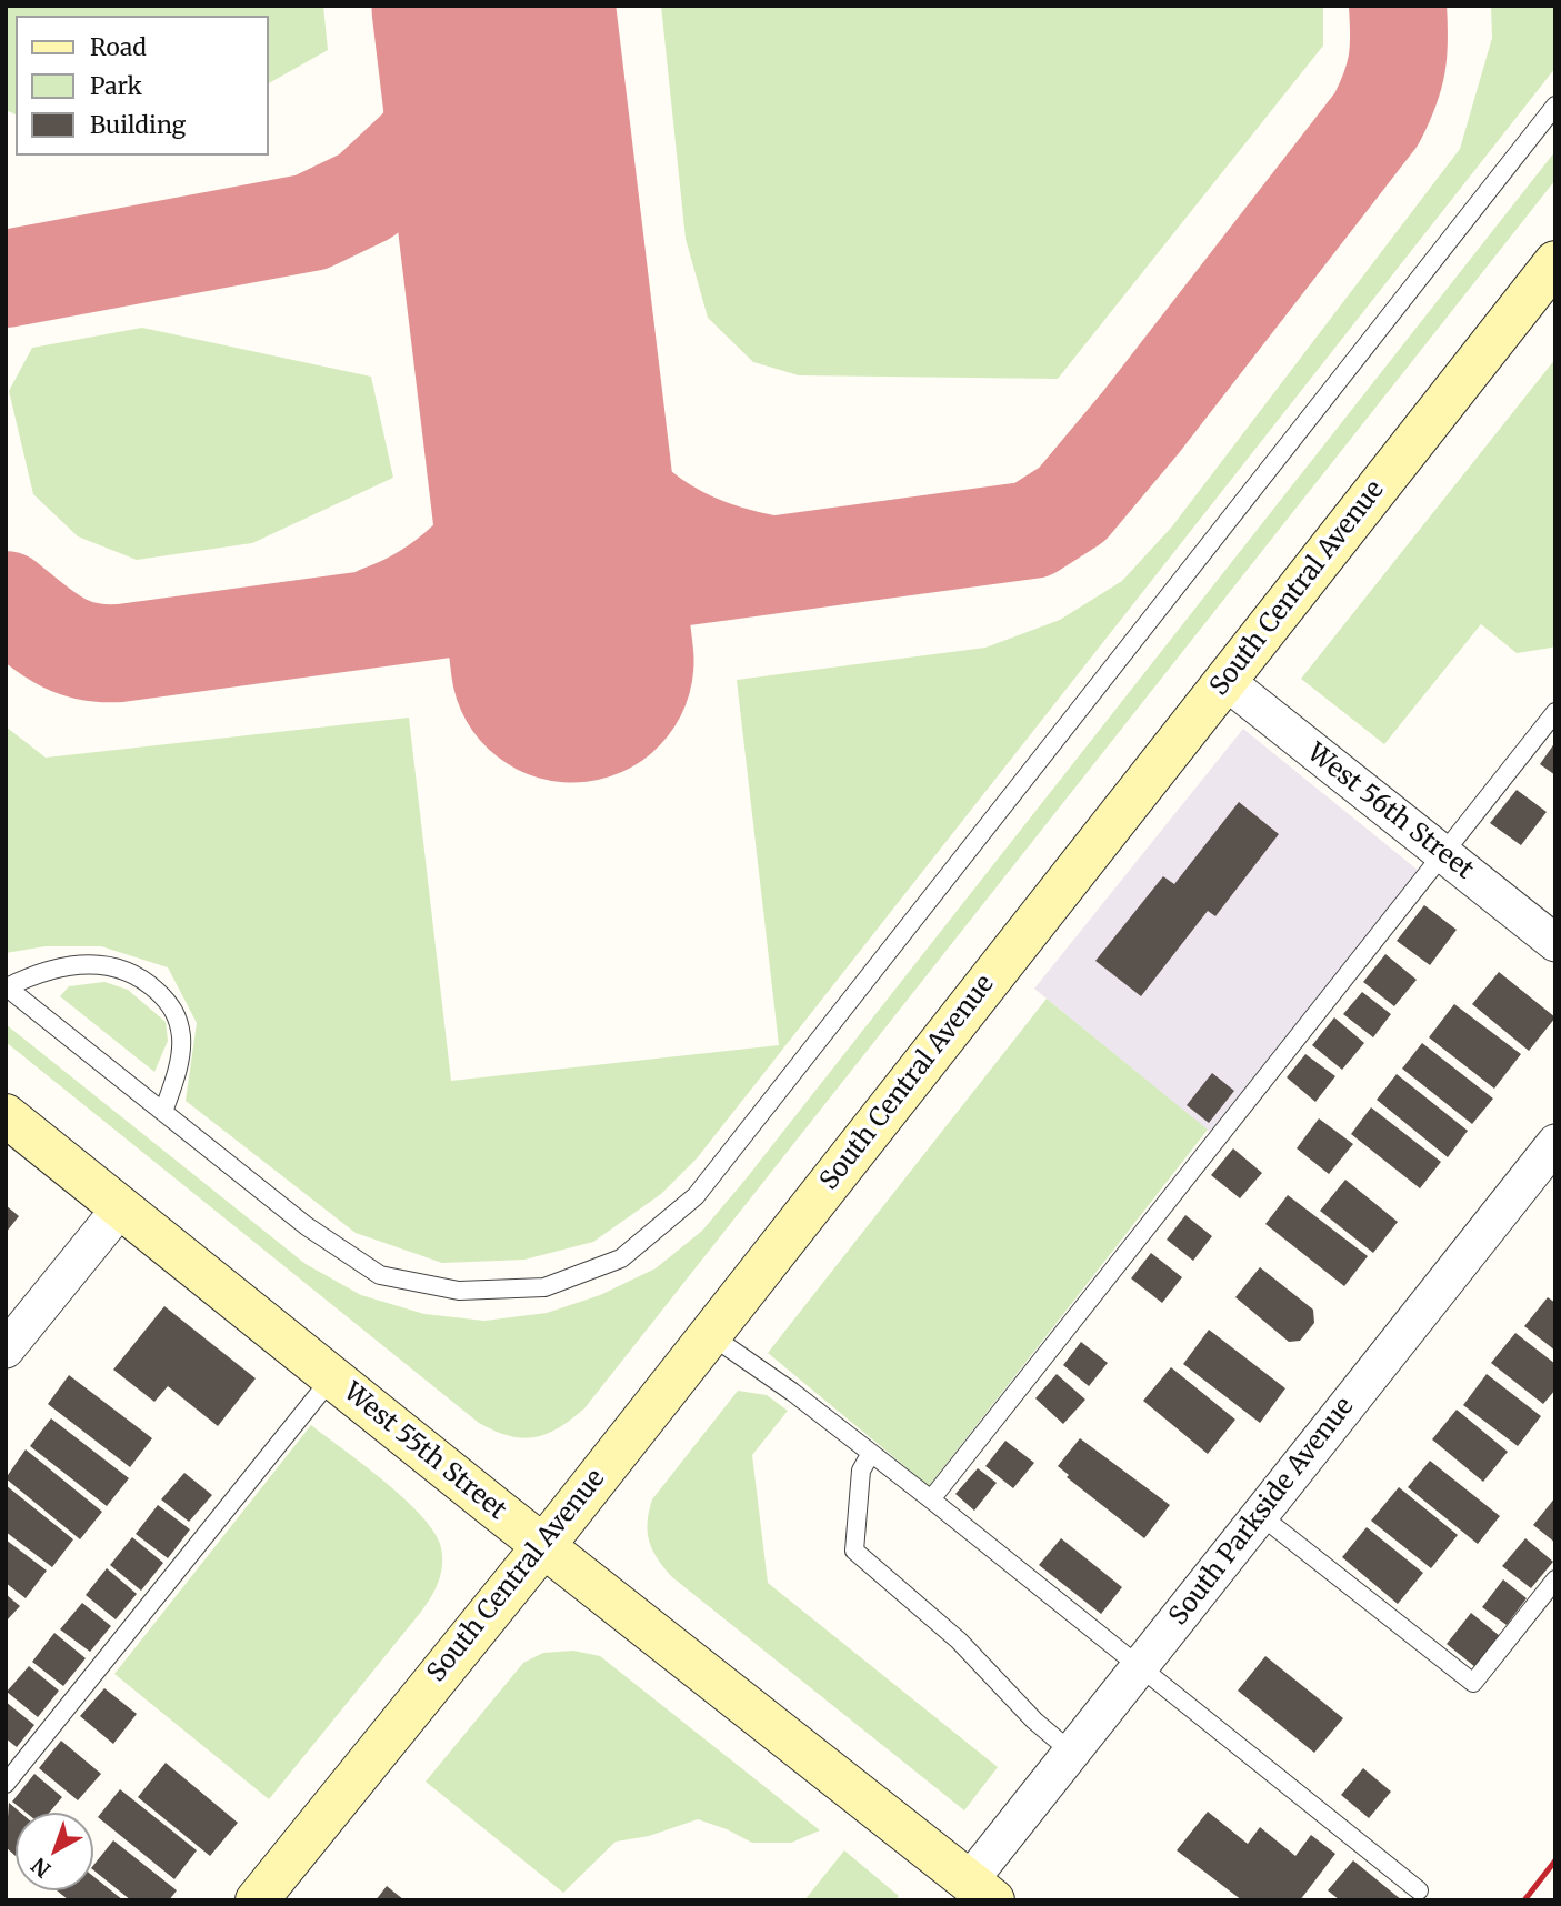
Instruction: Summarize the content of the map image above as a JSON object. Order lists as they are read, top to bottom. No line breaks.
{"streets":{"main road":["South Central Avenue","West 55th Street"],"street":["West 56th Street","South Parkside Avenue"]},"crossings":[["South Central Avenue","West 56th Street"],["South Central Avenue","West 55th Street"],["West 55th Street","South Parkside Avenue"]],"legend":["Road","Park","Building"],"north":"bottom left"}
